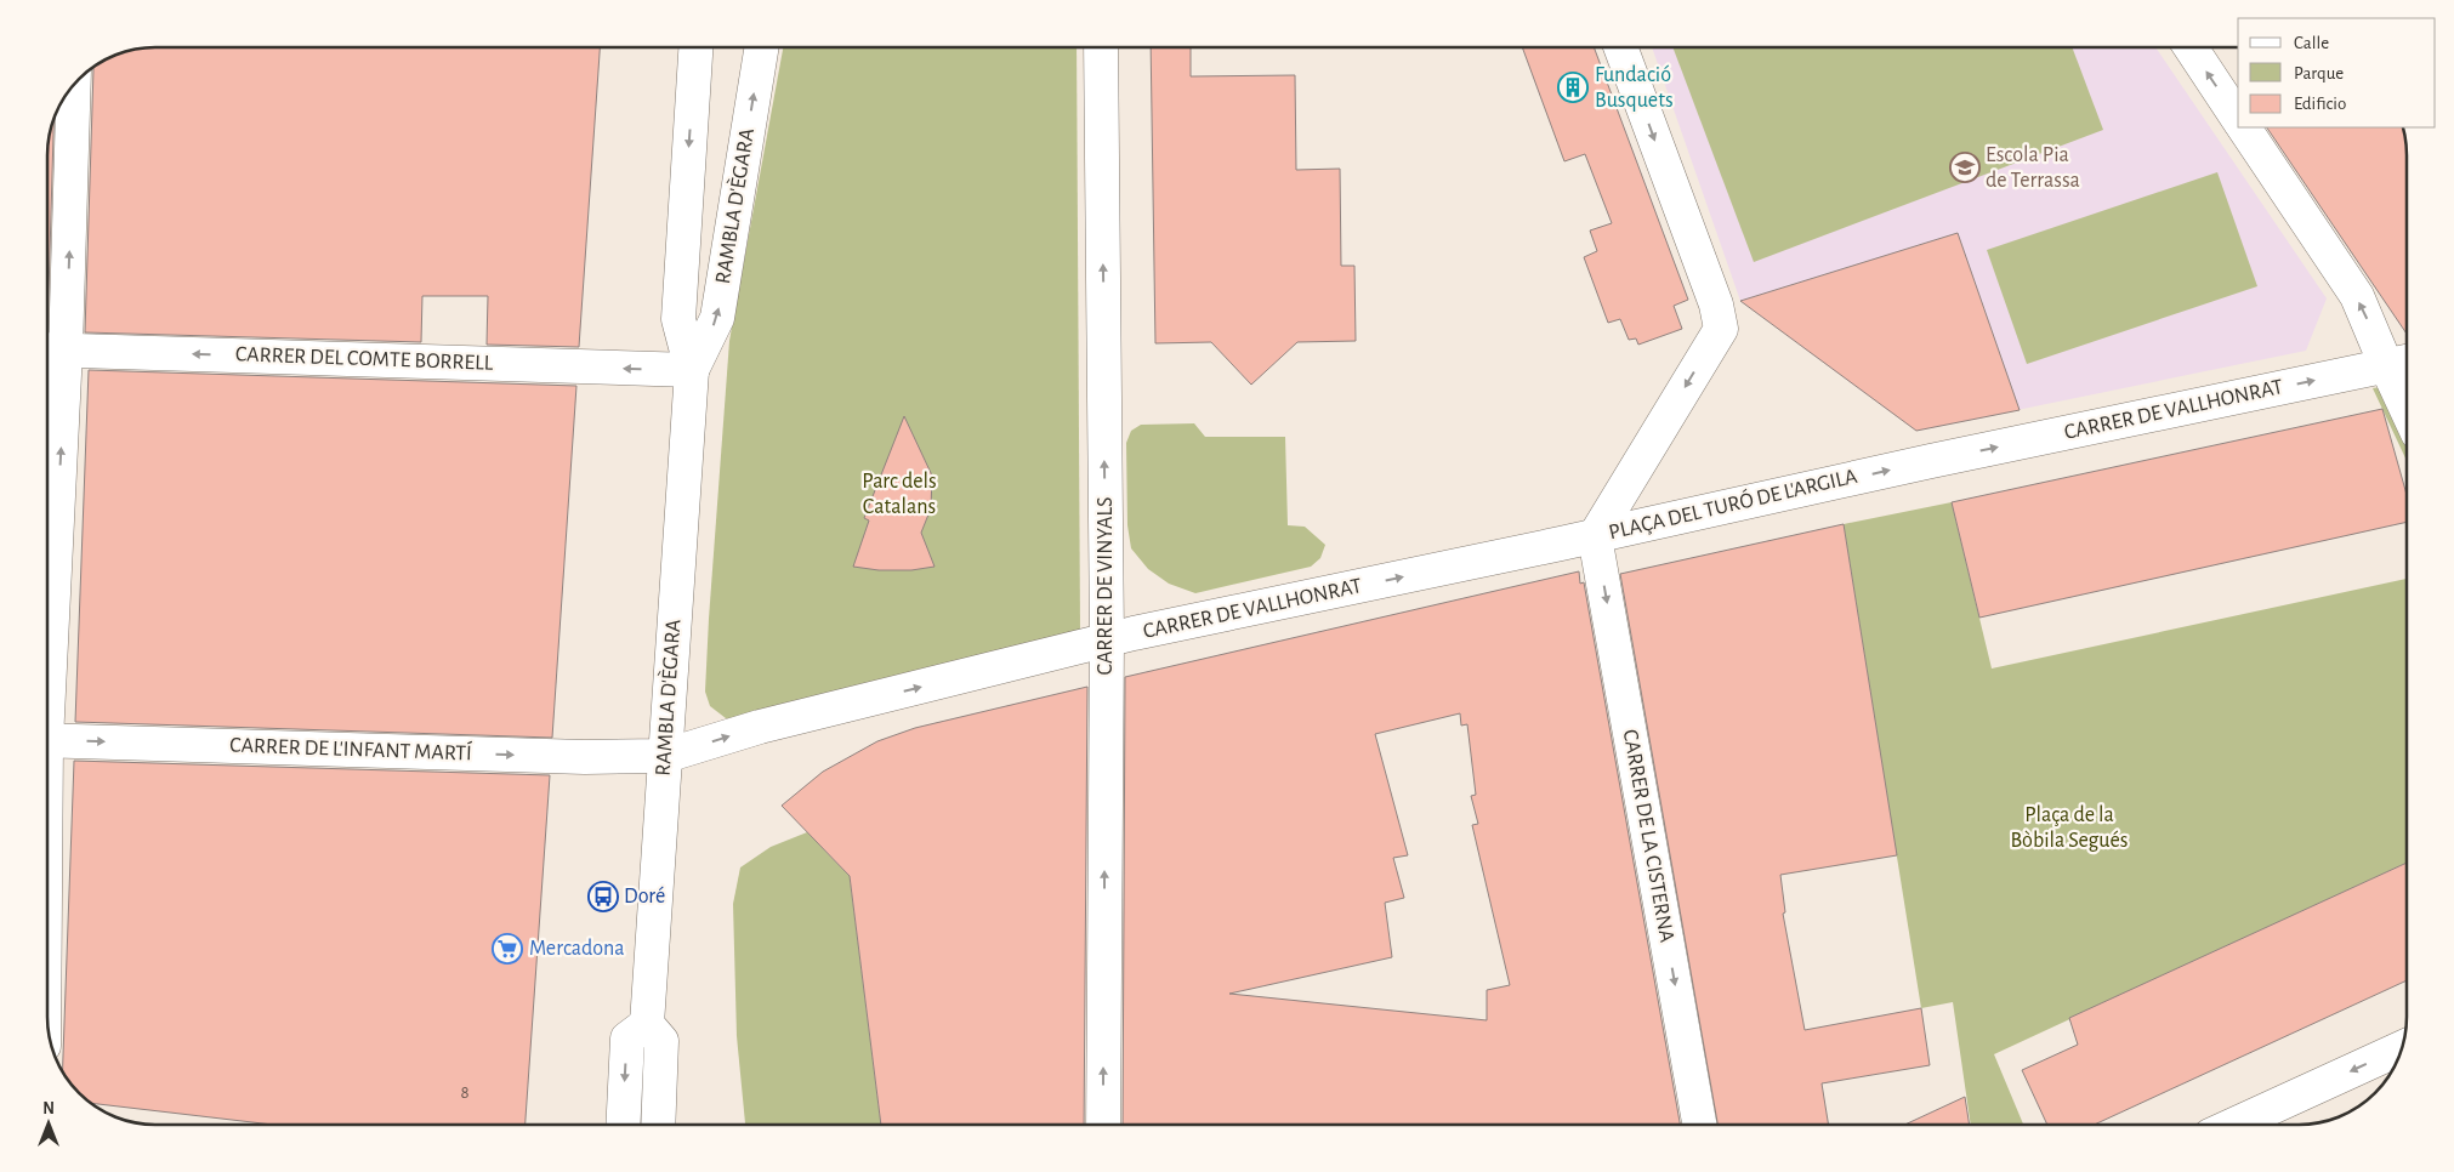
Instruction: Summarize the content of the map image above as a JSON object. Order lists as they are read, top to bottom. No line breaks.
{"streets":{"street":["RAMBLA D'ÈGARA","CARRER DEL COMTE BORRELL","CARRER DE VALLHONRAT","PLAÇA DEL TURÓ DE L'ARGILA","CARRER DE VINYALS","CARRER DE L'INFANT MARTÍ","CARRER DE LA CISTERNA"]},"crossings":[["RAMBLA D'ÈGARA","CARRER DEL COMTE BORRELL"],["RAMBLA D'ÈGARA","CARRER DE VALLHONRAT"],["RAMBLA D'ÈGARA","CARRER DE L'INFANT MARTÍ"],["CARRER DE VALLHONRAT","PLAÇA DEL TURÓ DE L'ARGILA"],["CARRER DE VALLHONRAT","CARRER DE VINYALS"],["CARRER DE VALLHONRAT","CARRER DE L'INFANT MARTÍ"],["CARRER DE VALLHONRAT","CARRER DE LA CISTERNA"],["PLAÇA DEL TURÓ DE L'ARGILA","CARRER DE LA CISTERNA"]],"one_way":["CARRER DEL COMTE BORRELL","CARRER DE VALLHONRAT","CARRER DE VINYALS","CARRER DE L'INFANT MARTÍ","CARRER DE LA CISTERNA"],"parks":["Parc dels Catalans","Plaça de la Bòbila Segués"],"places":{"building":["Fundació Busquets"],"school or university":["Escola Pia de Terrassa"],"bus stop":["Doré"],"supermarket":["Mercadona"]},"house_numbers":["8"],"legend":["Calle","Parque","Edificio"],"north":"top"}
